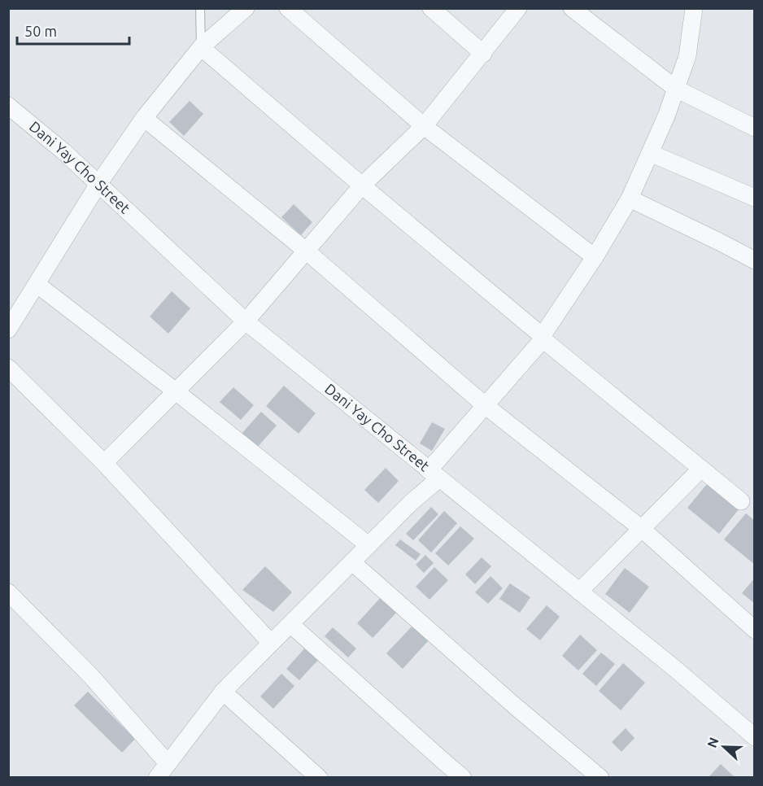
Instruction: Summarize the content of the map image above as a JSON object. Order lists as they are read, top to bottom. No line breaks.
{"streets":{"street":["Dani Yay Cho Street"]},"scale_bar":"50 m","north":"left"}
